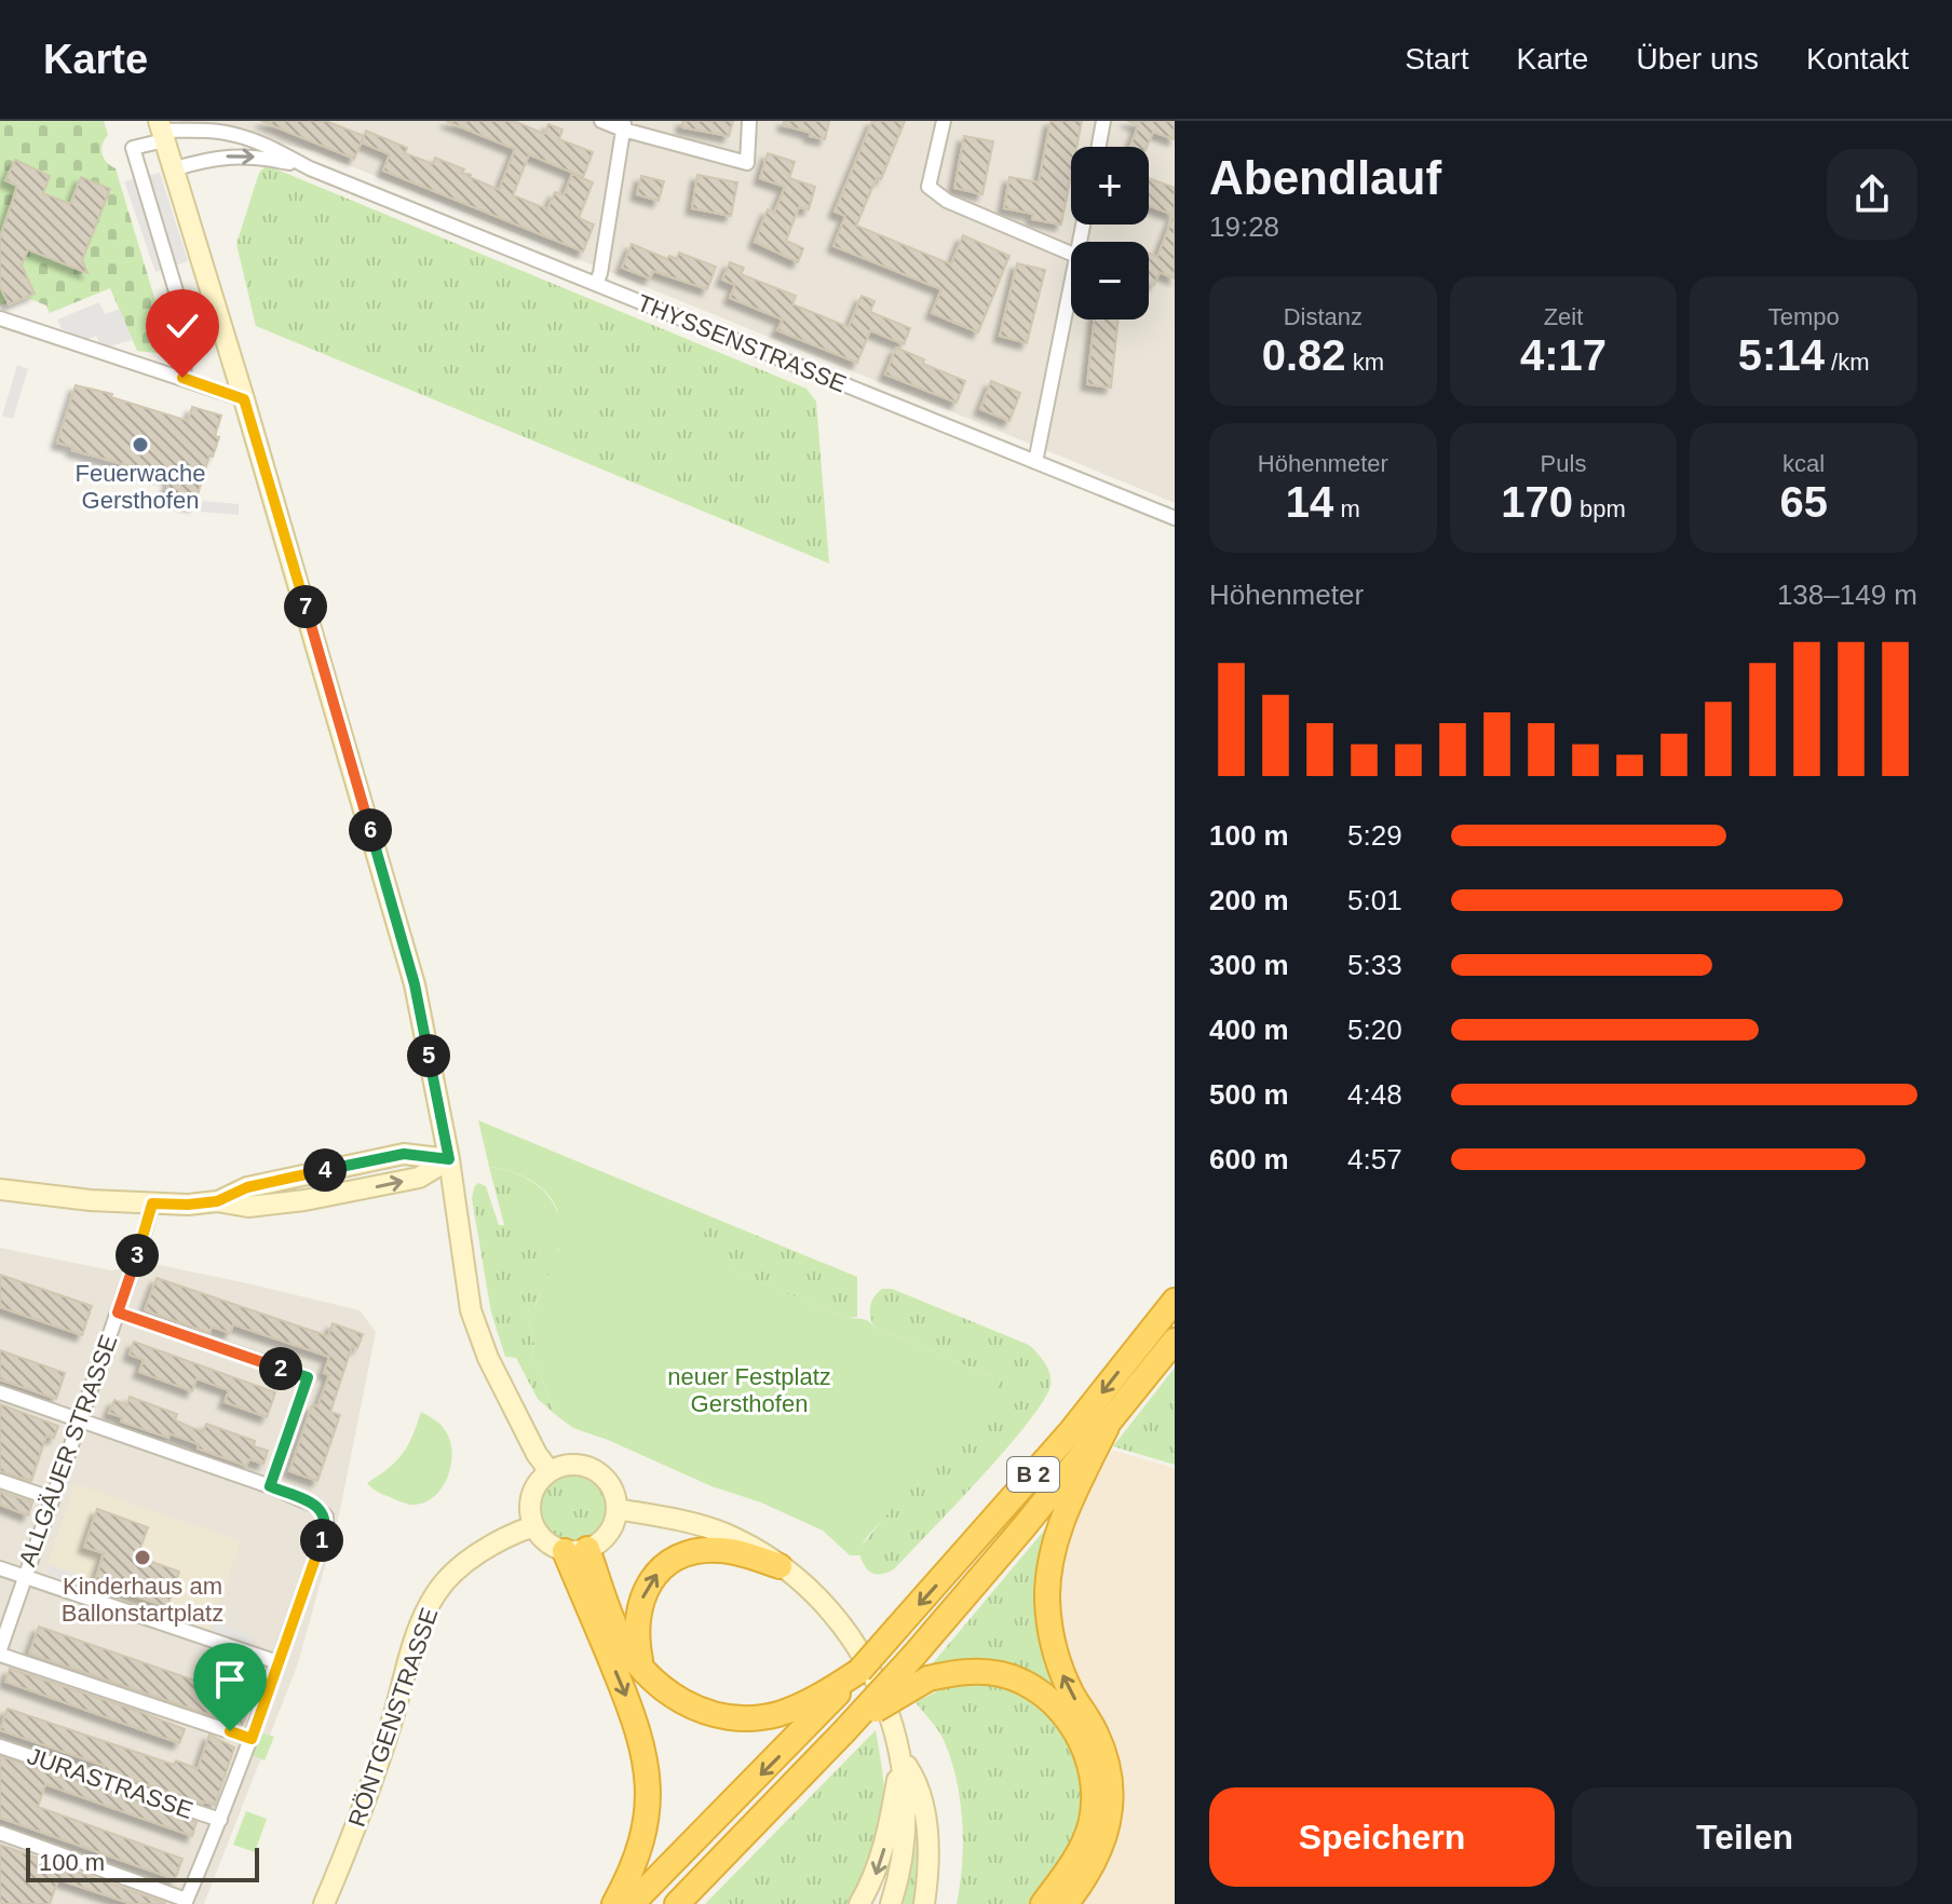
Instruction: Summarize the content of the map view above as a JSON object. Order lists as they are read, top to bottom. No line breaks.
{"streets":{"highway":["B 2"],"main road":["RÖNTGENSTRASSE"],"street":["THYSSENSTRASSE","ALLGÄUER STRASSE","JURASTRASSE"]},"parks":["neuer Festplatz Gersthofen"],"places":["Feuerwache Gersthofen","Kinderhaus am Ballonstartplatz"],"scale_bar":"100 m","page":{"header":"Karte","nav":["Start","Karte","Über uns","Kontakt"],"heading":["Abendlauf","19:28"],"map_buttons":["+","−"],"stats":[["Distanz","0.82 km"],["Zeit","4:17"],["Tempo","5:14 /km"],["Höhenmeter","14 m"],["Puls","170 bpm"],["kcal","65"]],"chart":["Höhenmeter","138–149 m"],"pins":["7","6","5","4","3","2","1"],"list":[{"name":"100 m","note":"5:29"},{"name":"200 m","note":"5:01"},{"name":"300 m","note":"5:33"},{"name":"400 m","note":"5:20"},{"name":"500 m","note":"4:48"},{"name":"600 m","note":"4:57"}],"buttons":["Speichern","Teilen"],"scale":"100 m"}}
